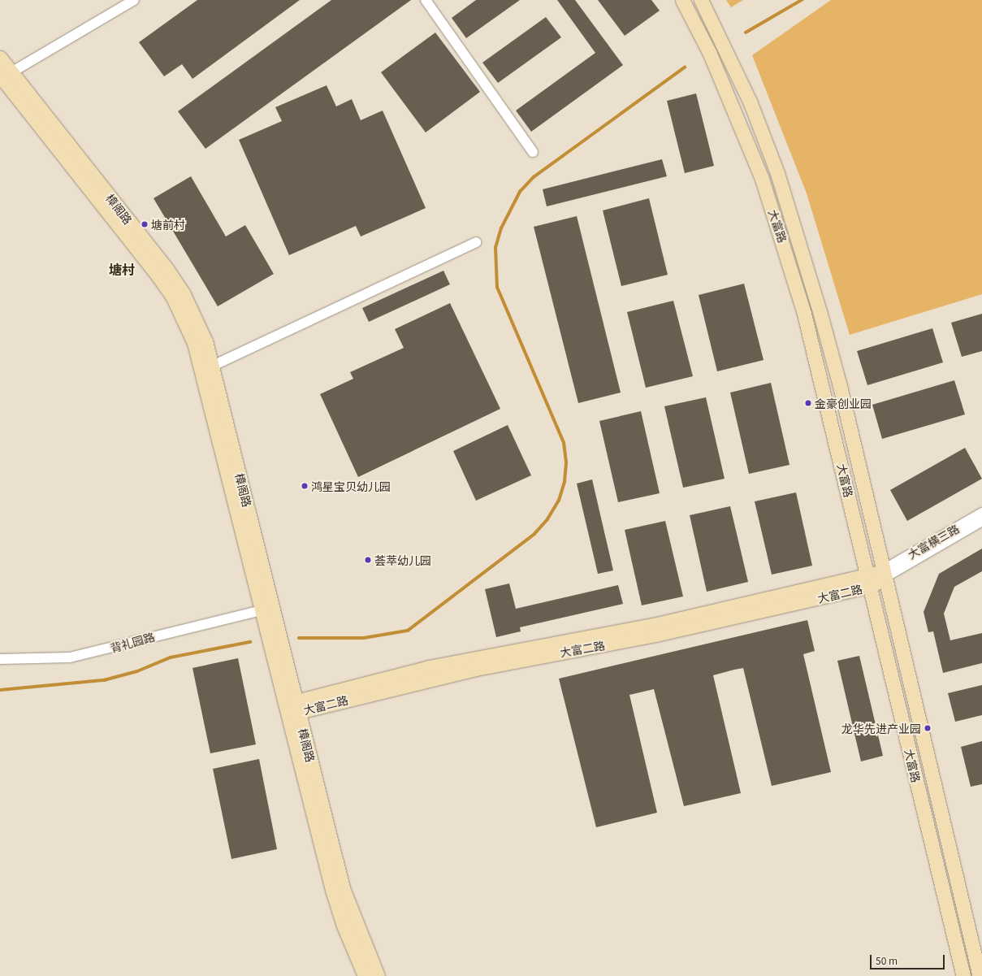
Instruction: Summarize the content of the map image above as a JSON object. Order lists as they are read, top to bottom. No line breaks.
{"streets":{"street":["樟阁路","大富路","大富横三路","大富二路","背礼园路"]},"crossings":[["樟阁路","大富二路"],["樟阁路","背礼园路"],["大富路","大富横三路"],["大富路","大富二路"],["大富横三路","大富二路"]],"districts":["塘村"],"places":["塘前村","金豪创业园","鸿星宝贝幼儿园","荟萃幼儿园","龙华先进产业园"],"scale_bar":"50 m"}
